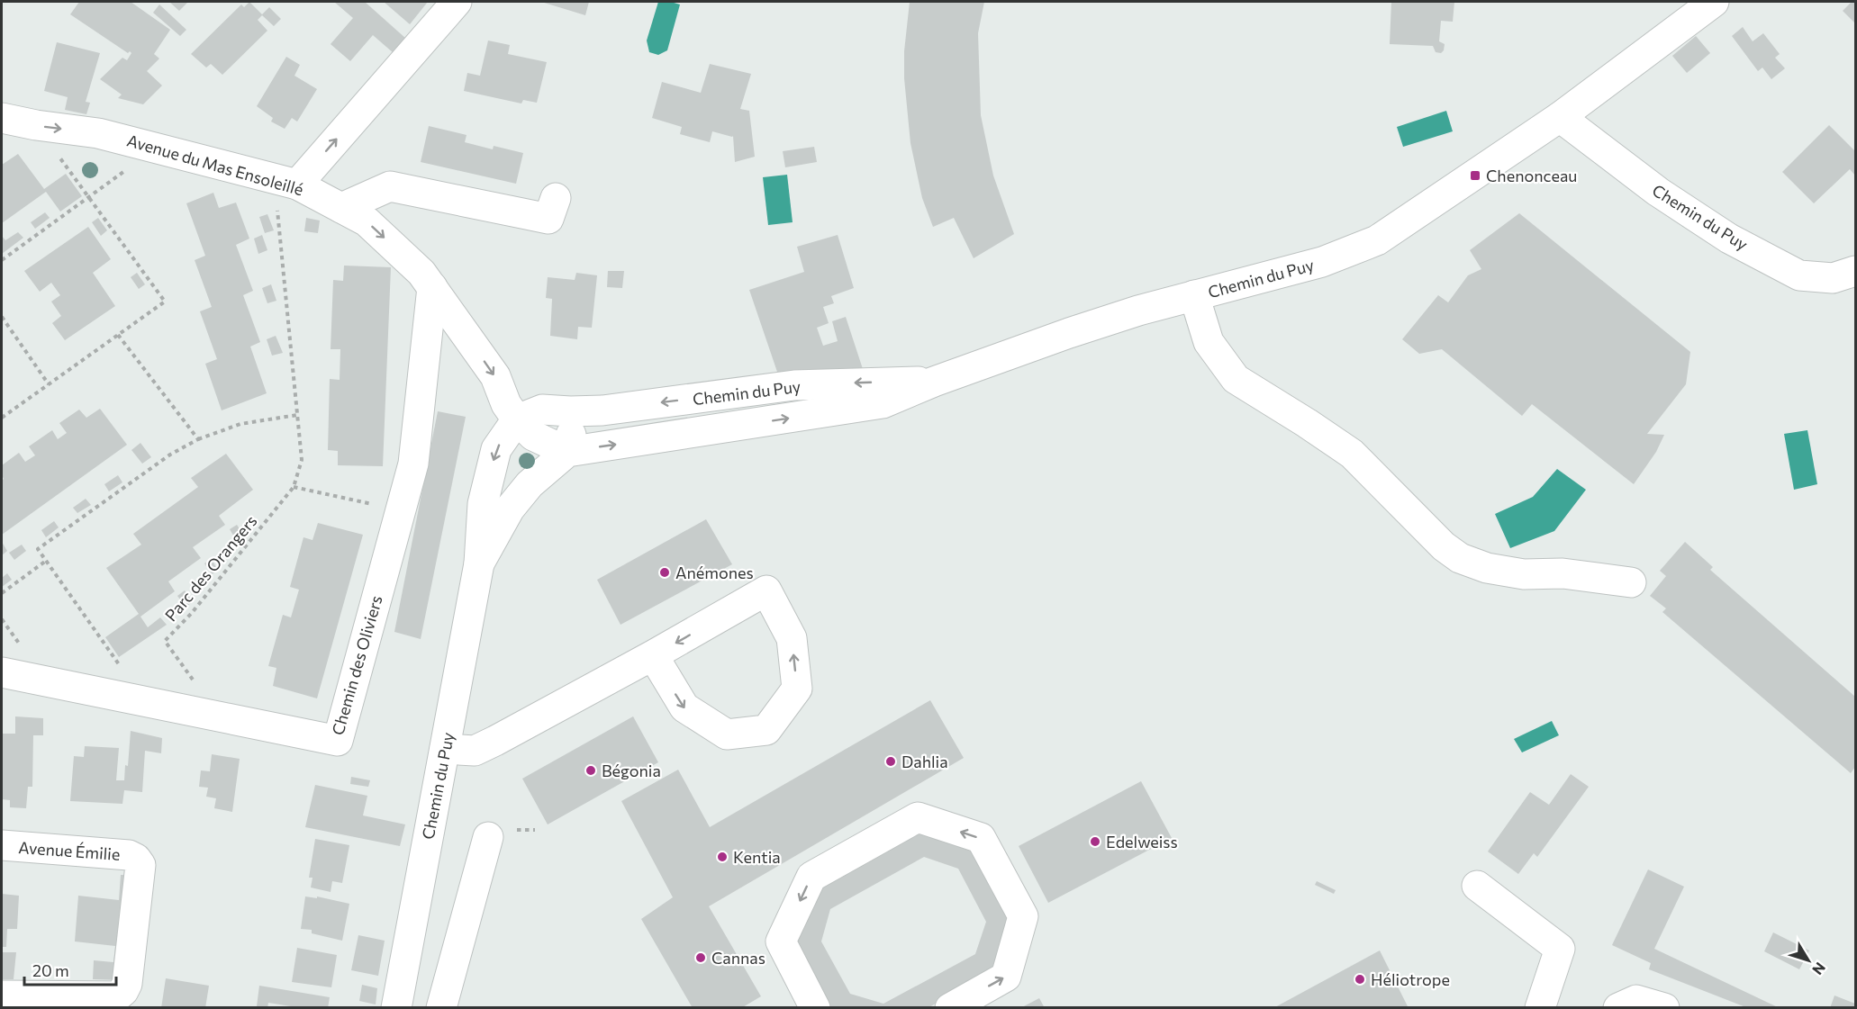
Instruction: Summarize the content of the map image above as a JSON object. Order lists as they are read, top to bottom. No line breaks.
{"streets":{"street":["Avenue du Mas Ensoleillé","Chemin du Puy","Chemin des Oliviers","Avenue Émilie"],"path":["Parc des Orangers"]},"crossings":[["Avenue du Mas Ensoleillé","Chemin du Puy"],["Avenue du Mas Ensoleillé","Parc des Orangers"],["Avenue du Mas Ensoleillé","Chemin des Oliviers"],["Parc des Orangers","Chemin des Oliviers"]],"one_way":["Avenue du Mas Ensoleillé"],"places":{"transit":["Chenonceau"],"other":["Anémones","Dahlia","Bégonia","Edelweiss","Kentia","Cannas","Héliotrope"]},"scale_bar":"20 m","north":"bottom right"}
